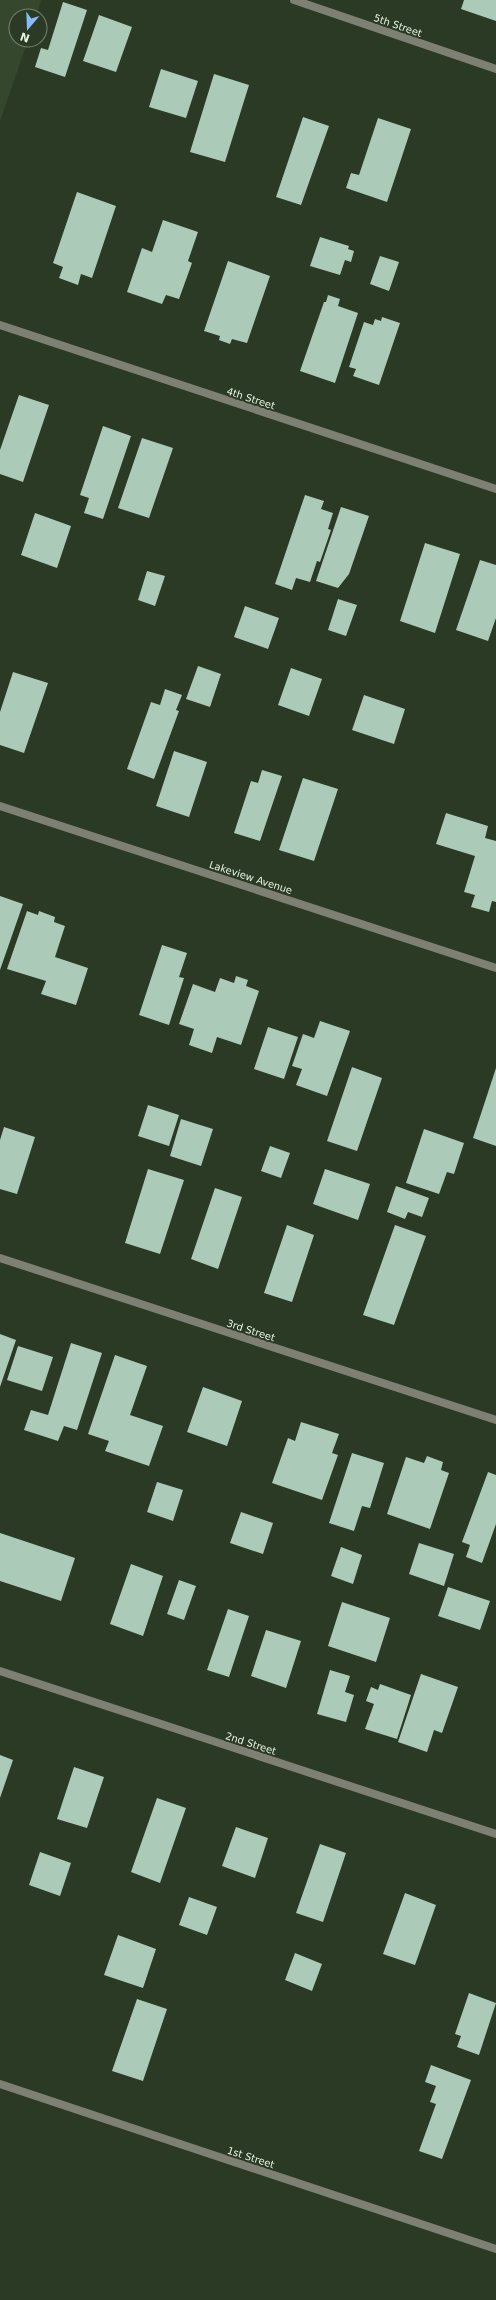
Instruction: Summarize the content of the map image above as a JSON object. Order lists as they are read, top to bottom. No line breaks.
{"streets":{"street":["5th Street","4th Street","Lakeview Avenue","3rd Street","2nd Street","1st Street"]},"north":"bottom"}
